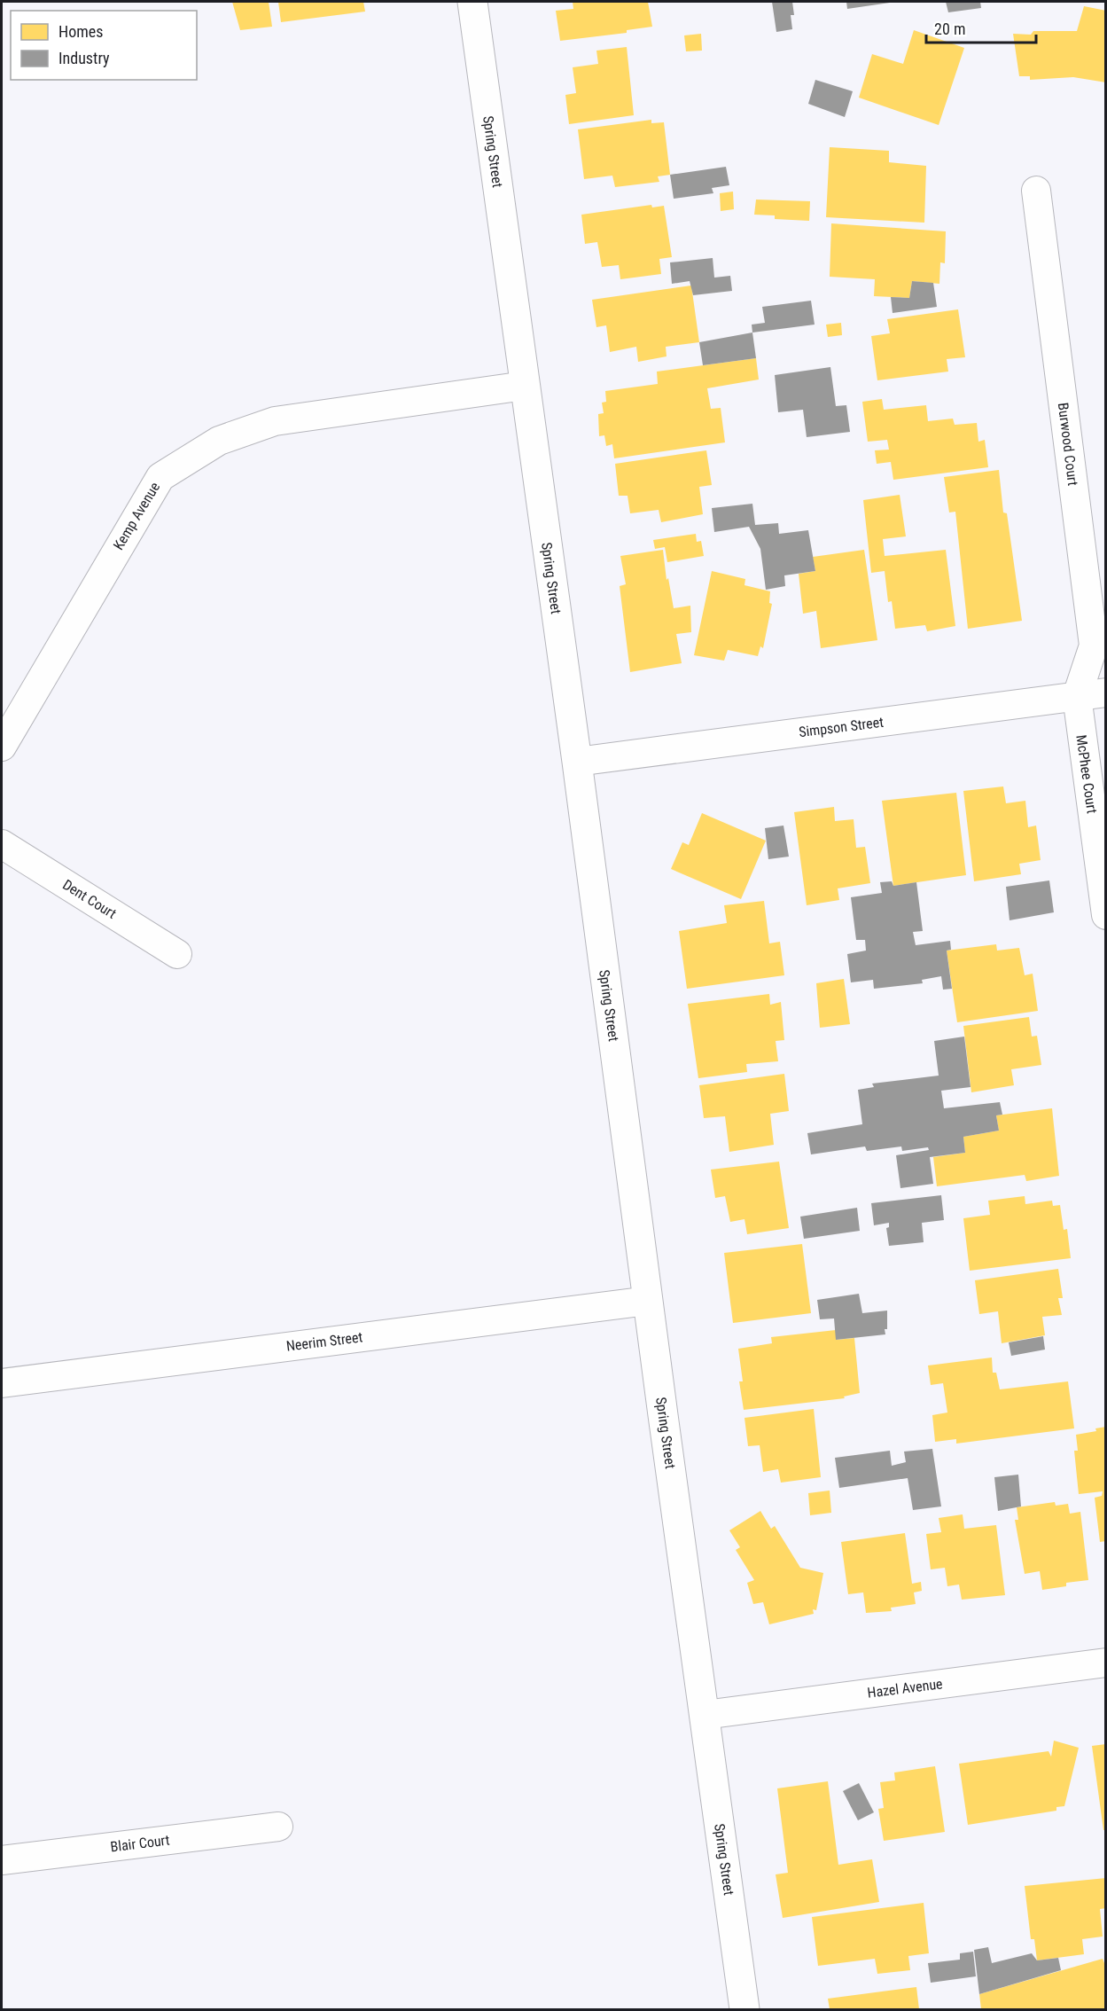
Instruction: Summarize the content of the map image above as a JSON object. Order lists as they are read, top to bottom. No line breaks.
{"streets":{"street":["Spring Street","Burwood Court","Kemp Avenue","Simpson Street","McPhee Court","Dent Court","Neerim Street","Hazel Avenue","Blair Court"]},"crossings":[["Spring Street","Kemp Avenue"],["Spring Street","Simpson Street"],["Spring Street","Neerim Street"],["Spring Street","Hazel Avenue"],["Burwood Court","Simpson Street"],["Burwood Court","McPhee Court"],["Simpson Street","McPhee Court"]],"legend":["Homes","Industry"],"scale_bar":"20 m"}
